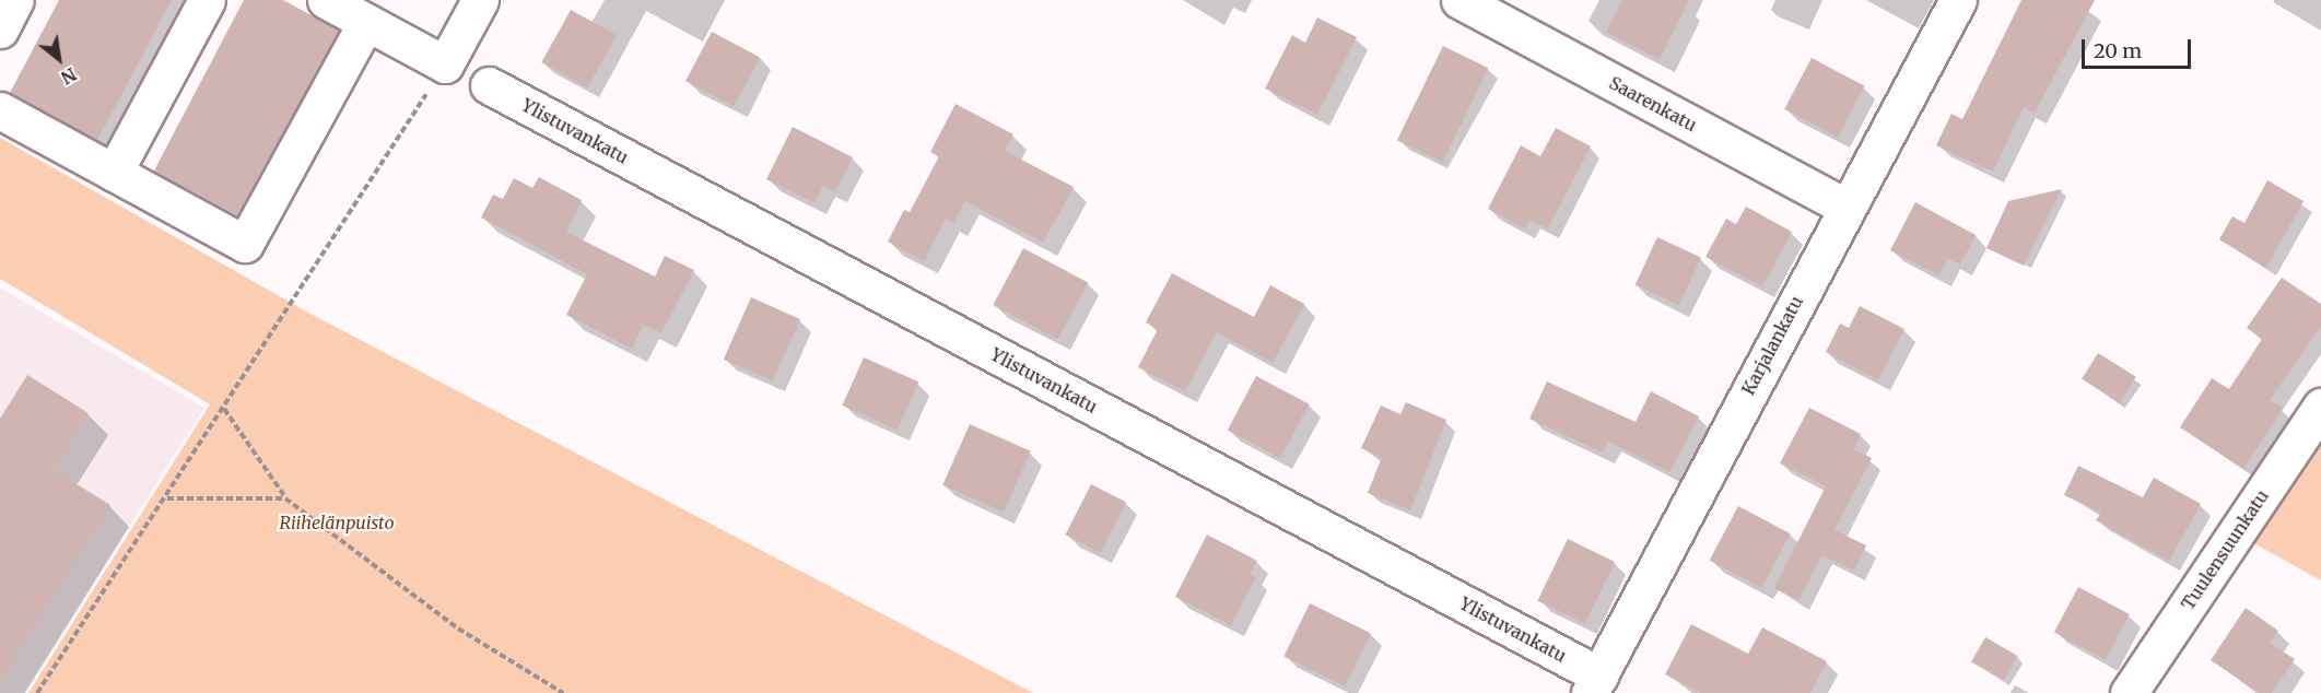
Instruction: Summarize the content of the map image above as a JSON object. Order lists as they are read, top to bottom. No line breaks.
{"streets":{"street":["Saarenkatu","Ylistuvankatu","Karjalankatu","Tuulensuunkatu"]},"crossings":[["Saarenkatu","Karjalankatu"],["Ylistuvankatu","Karjalankatu"]],"parks":["Riihelänpuisto"],"scale_bar":"20 m","north":"bottom right"}
